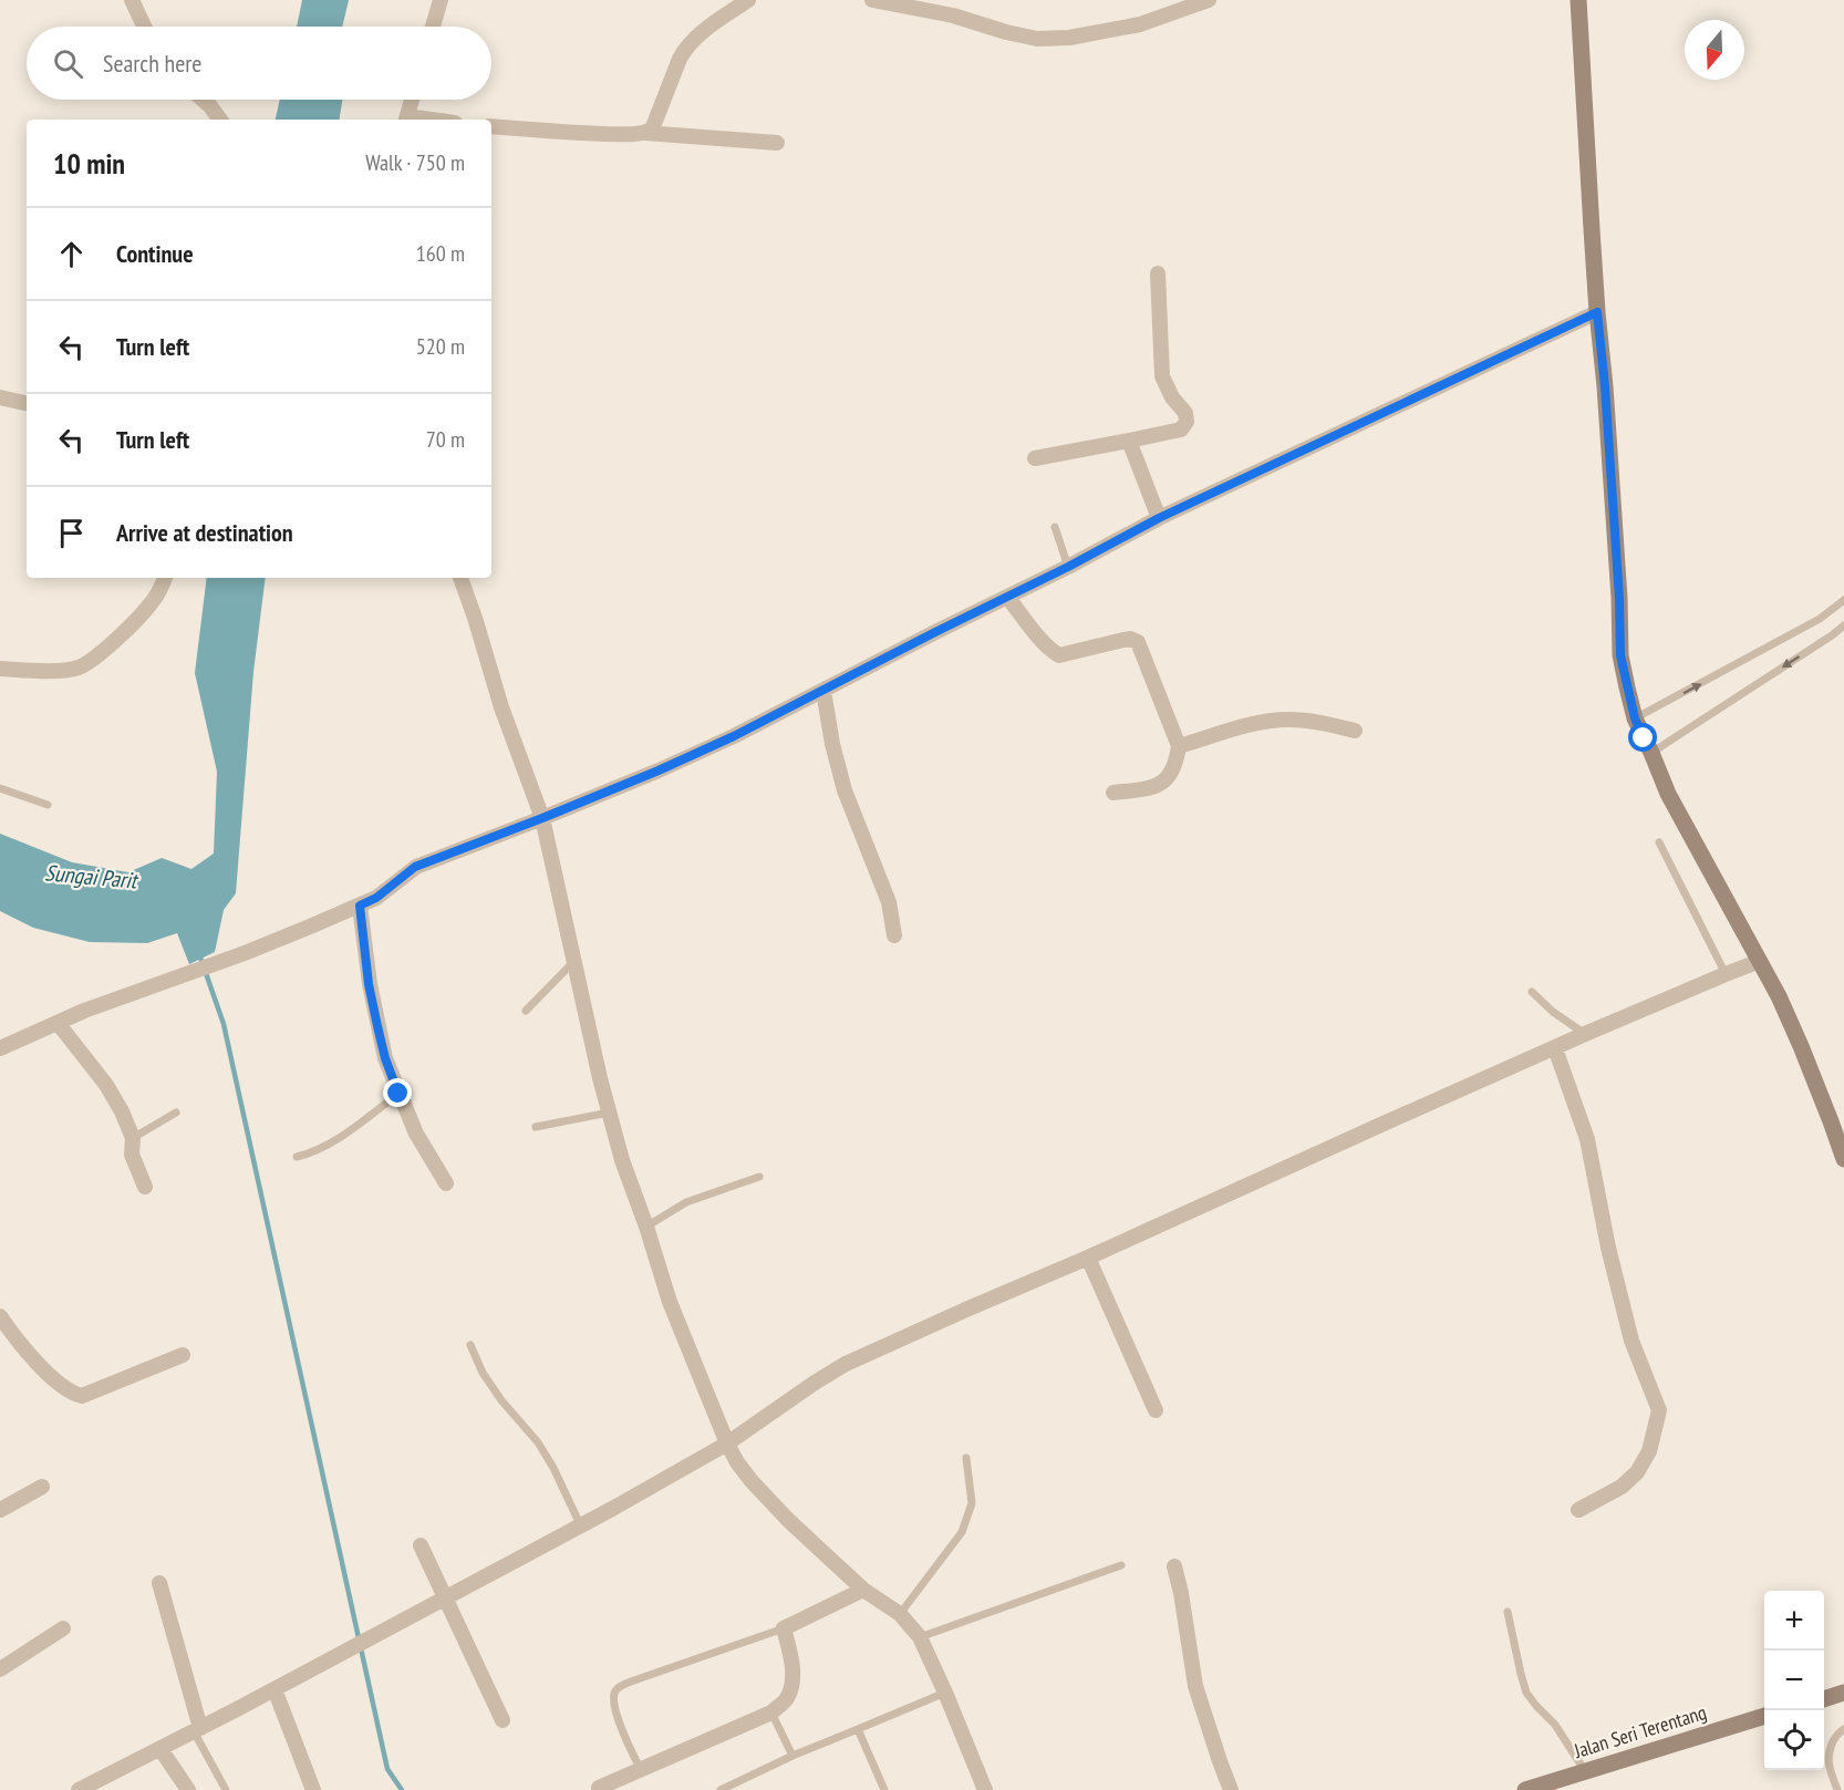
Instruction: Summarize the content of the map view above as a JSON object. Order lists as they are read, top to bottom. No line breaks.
{"streets":{"street":["Jalan Seri Terentang"]},"water":["Sungai Parit"],"north":"bottom","page":{"search":"Search here","heading":["10 min","Walk · 750 m"],"list":[["Continue","160 m"],["Turn left","520 m"],["Turn left","70 m"],"Arrive at destination"],"map_buttons":["+","−"]}}
